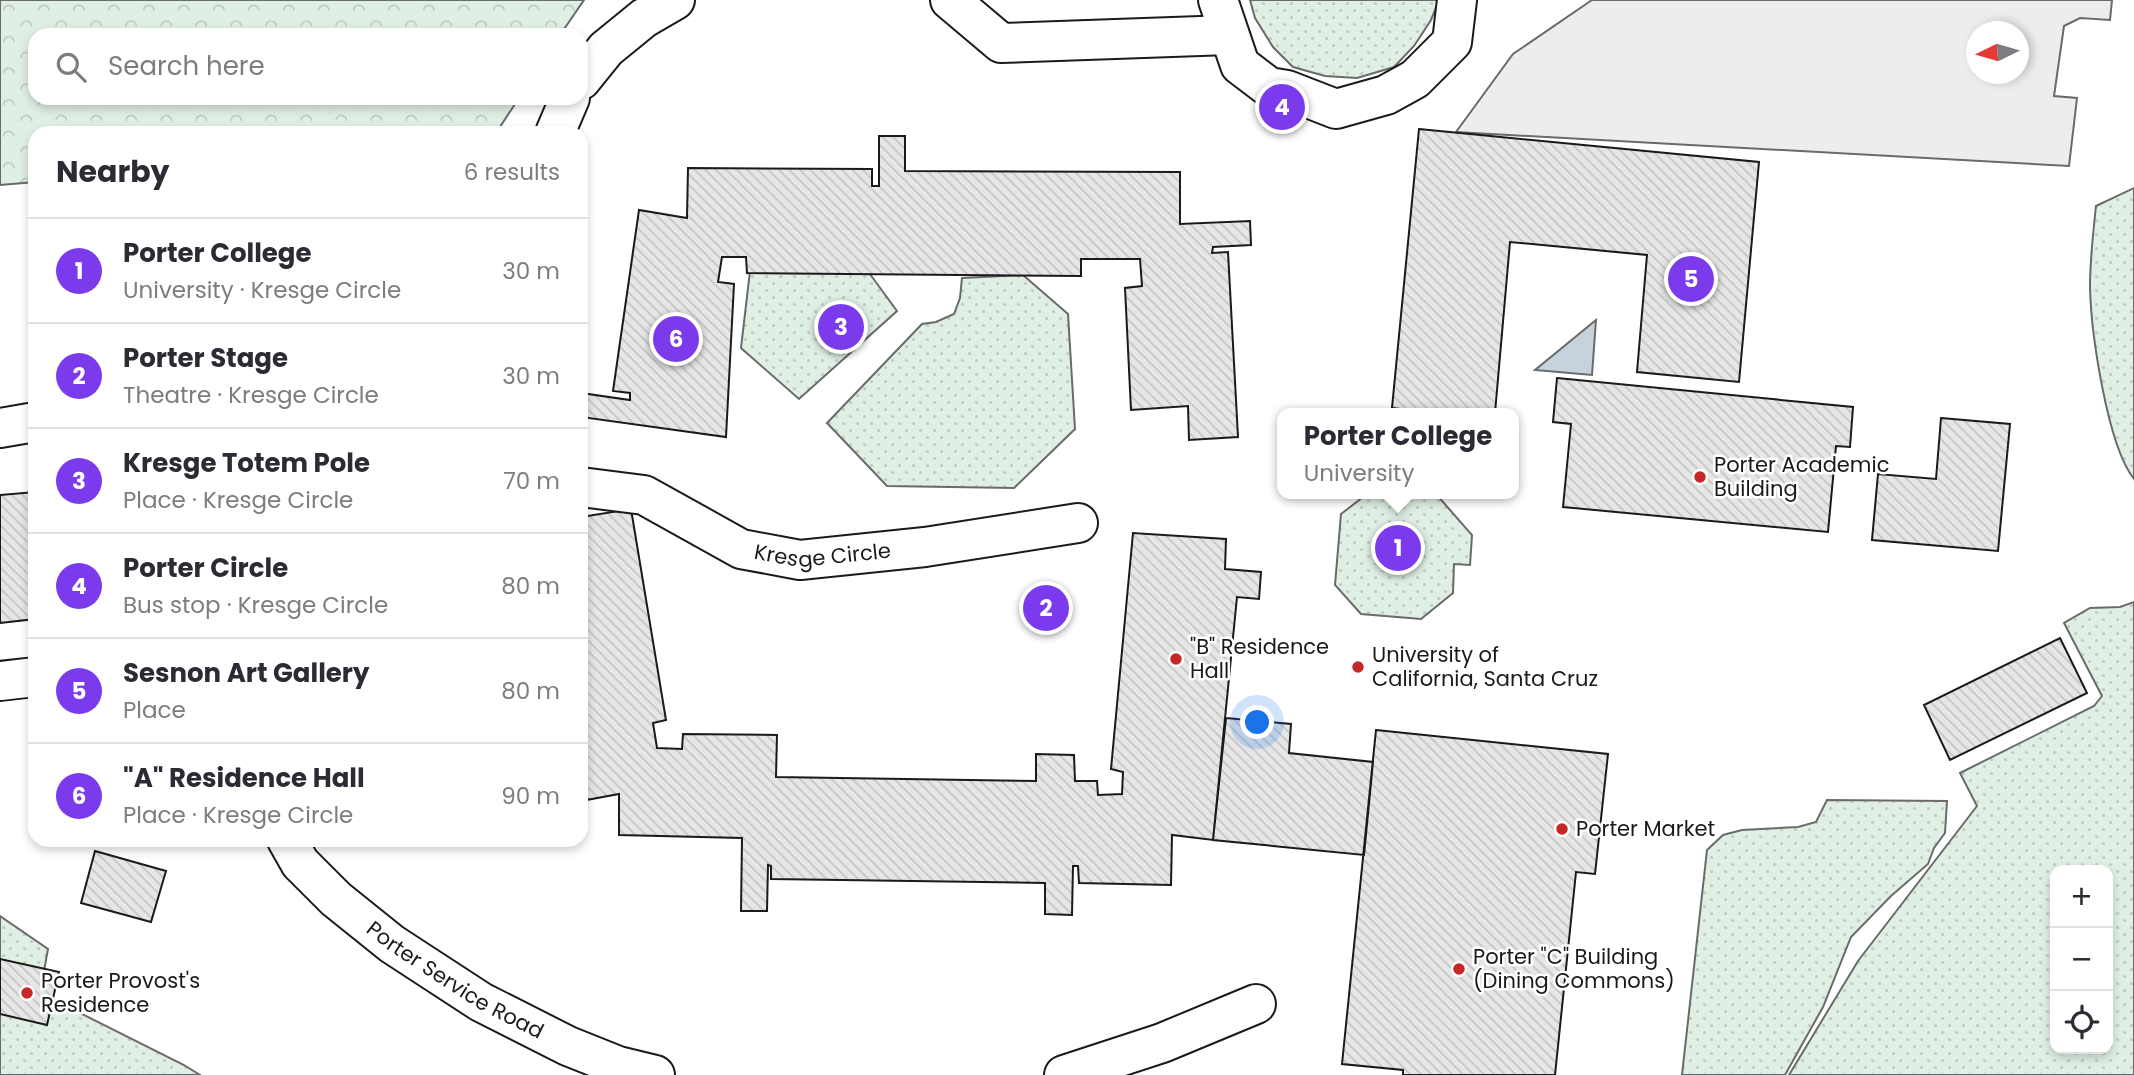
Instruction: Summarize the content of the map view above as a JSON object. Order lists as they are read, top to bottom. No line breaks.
{"streets":{"street":["Kresge Circle","Porter Service Road"]},"places":["Porter Academic Building","\"B\" Residence Hall","University of California, Santa Cruz","Porter Market","Porter \"C\" Building (Dining Commons)","Porter Provost's Residence"],"north":"left","page":{"search":"Search here","pins":["4","5","3","6","1","2"],"heading":["Nearby","6 results"],"list":[{"mark":"1","name":"Porter College","note":"University · Kresge Circle","value":"30 m"},{"mark":"2","name":"Porter Stage","note":"Theatre · Kresge Circle","value":"30 m"},{"mark":"3","name":"Kresge Totem Pole","note":"Place · Kresge Circle","value":"70 m"},{"mark":"4","name":"Porter Circle","note":"Bus stop · Kresge Circle","value":"80 m"},{"mark":"5","name":"Sesnon Art Gallery","note":"Place","value":"80 m"},{"mark":"6","name":"\"A\" Residence Hall","note":"Place · Kresge Circle","value":"90 m"}],"popup":["Porter College","University"],"map_buttons":["+","−"]}}
